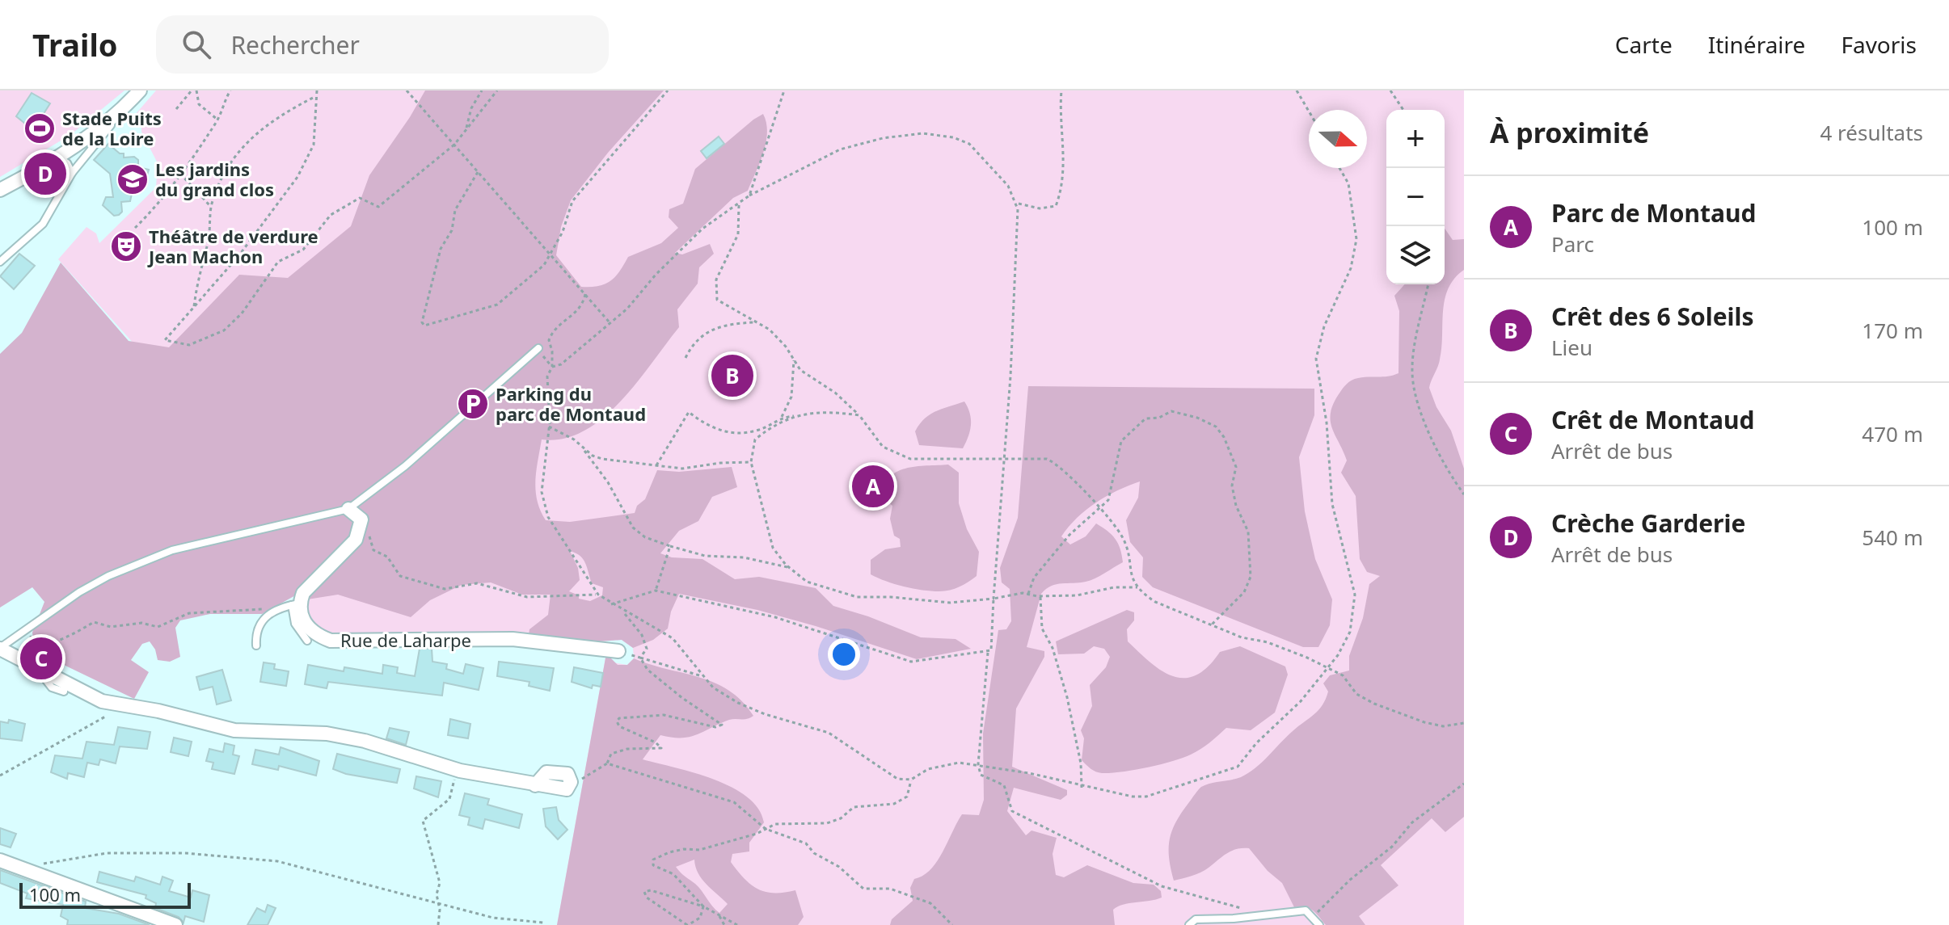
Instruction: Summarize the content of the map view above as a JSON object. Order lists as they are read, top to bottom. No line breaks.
{"streets":{"street":["Rue de Laharpe"]},"places":{"sports":["Stade Puits de la Loire"],"school or university":["Les jardins du grand clos"],"theatre":["Théâtre de verdure Jean Machon"],"parking":["Parking du parc de Montaud"]},"scale_bar":"100 m","north":"right","page":{"header":"Trailo","search":"Rechercher","nav":["Carte","Itinéraire","Favoris"],"heading":["À proximité","4 résultats"],"map_buttons":["+","−"],"pins":["D","B","A","C"],"list":[{"mark":"A","name":"Parc de Montaud","note":"Parc","value":"100 m"},{"mark":"B","name":"Crêt des 6 Soleils","note":"Lieu","value":"170 m"},{"mark":"C","name":"Crêt de Montaud","note":"Arrêt de bus","value":"470 m"},{"mark":"D","name":"Crèche Garderie","note":"Arrêt de bus","value":"540 m"}],"scale":"100 m"}}
